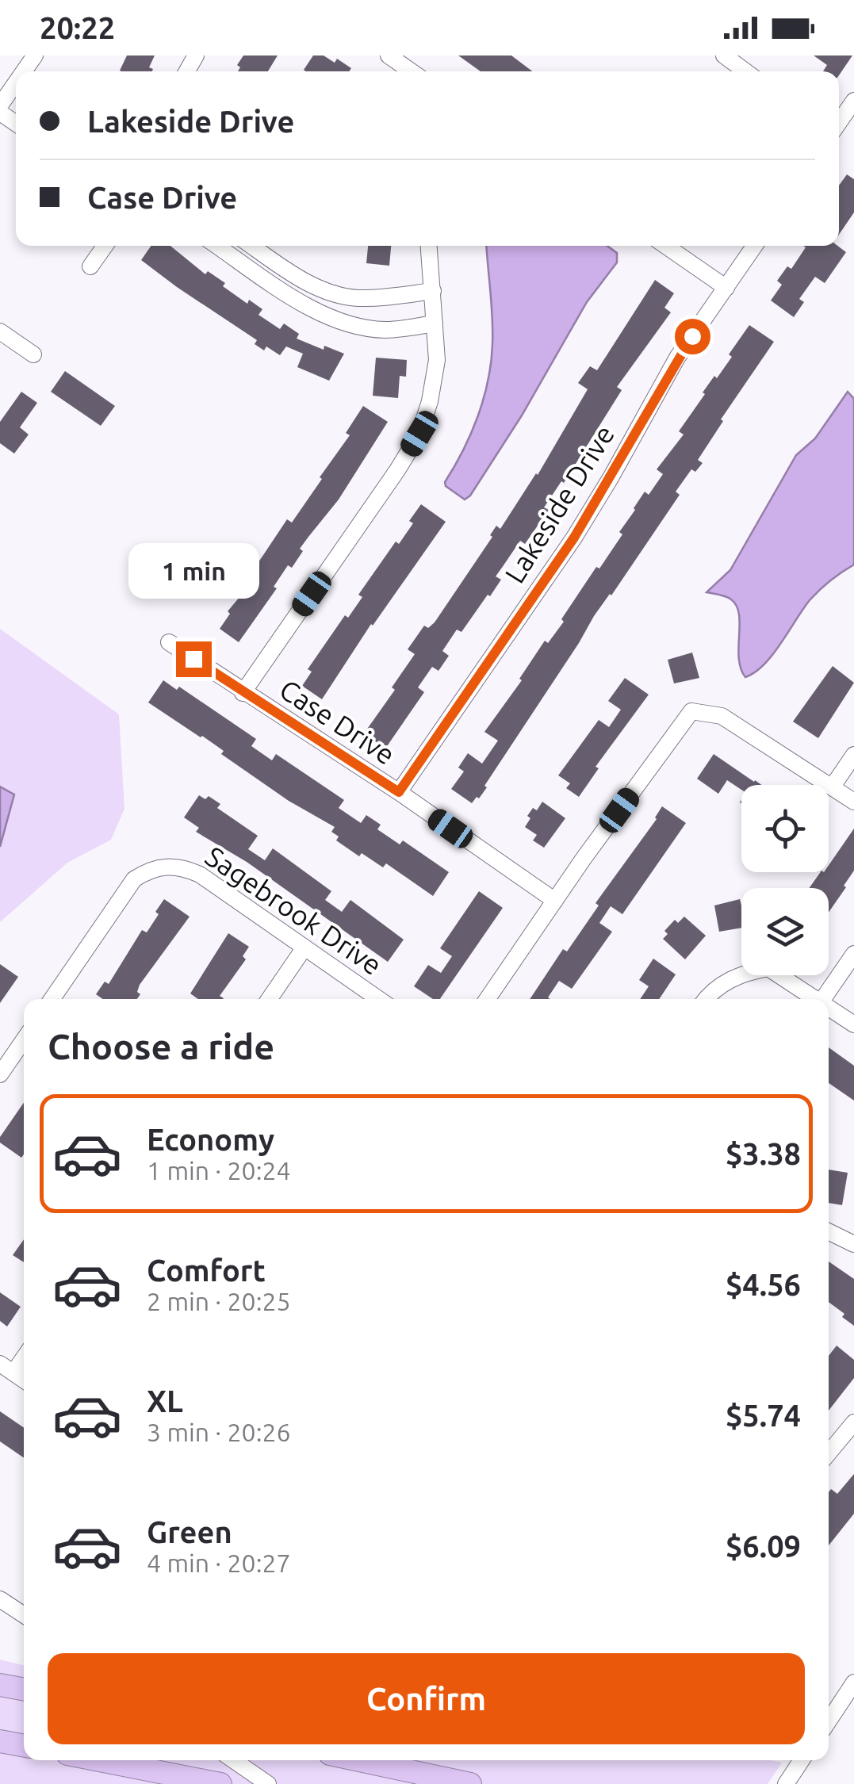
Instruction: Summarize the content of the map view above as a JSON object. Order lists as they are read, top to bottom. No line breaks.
{"streets":{"street":["Lakeside Drive","Case Drive","Sagebrook Drive"]},"crossings":[["Lakeside Drive","Case Drive"]],"page":{"status":"20:22","banner":["Lakeside Drive","Case Drive"],"bubble":"1 min","heading":"Choose a ride","list":[{"name":"Economy","note":"1 min · 20:24","value":"$3.38"},{"name":"Comfort","note":"2 min · 20:25","value":"$4.56"},{"name":"XL","note":"3 min · 20:26","value":"$5.74"},{"name":"Green","note":"4 min · 20:27","value":"$6.09"}],"buttons":"Confirm"}}
